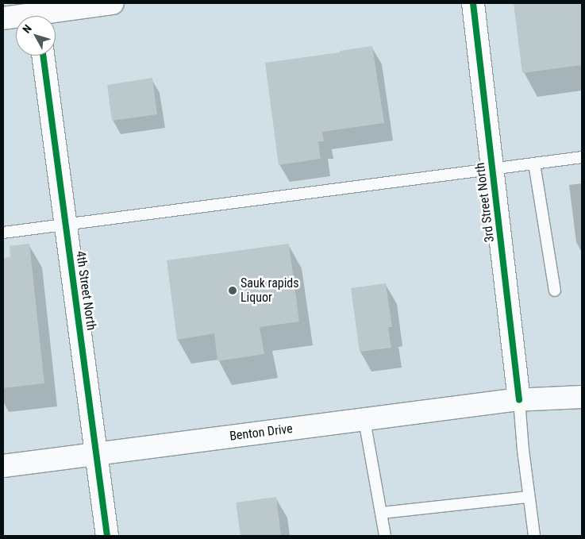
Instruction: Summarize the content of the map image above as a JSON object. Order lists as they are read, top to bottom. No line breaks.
{"streets":{"street":["3rd Street North","4th Street North","Benton Drive"]},"crossings":[["3rd Street North","Benton Drive"],["4th Street North","Benton Drive"]],"places":["Sauk rapids Liquor"],"north":"top left"}
